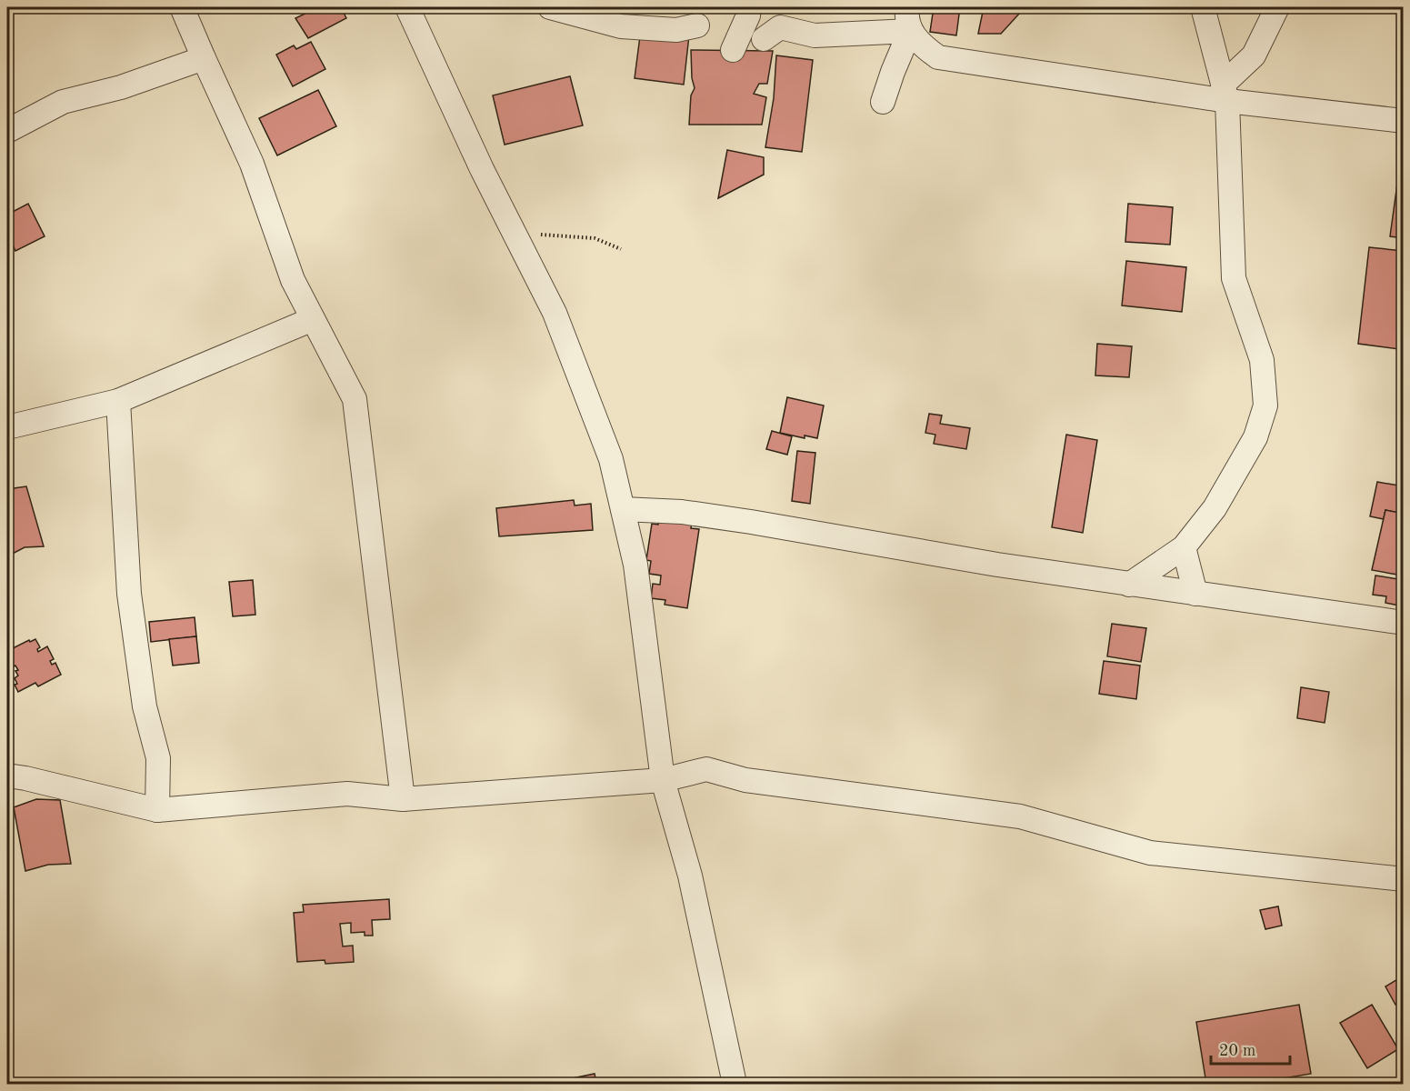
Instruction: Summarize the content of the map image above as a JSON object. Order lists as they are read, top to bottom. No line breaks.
{"scale_bar":"20 m"}
